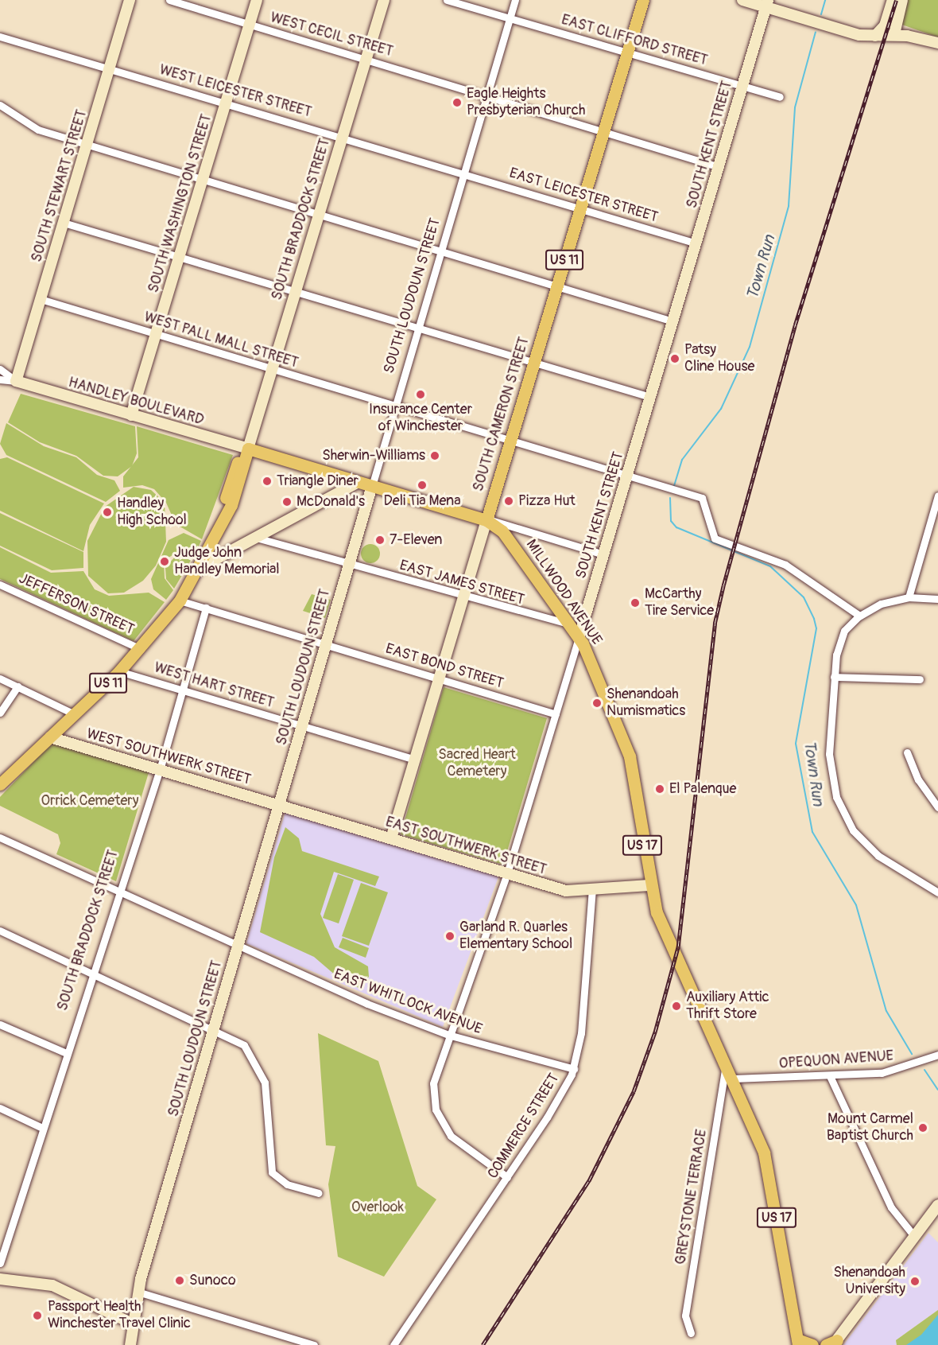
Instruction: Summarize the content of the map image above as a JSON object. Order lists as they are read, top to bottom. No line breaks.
{"streets":{"main road":["SOUTH BRADDOCK STREET","US 11","SOUTH CAMERON STREET","MILLWOOD AVENUE","US 17"],"street":["WEST CECIL STREET","EAST CLIFFORD STREET","WEST LEICESTER STREET","SOUTH KENT STREET","SOUTH STEWART STREET","EAST LEICESTER STREET","SOUTH WASHINGTON STREET","SOUTH LOUDOUN STREET","WEST PALL MALL STREET","HANDLEY BOULEVARD","EAST JAMES STREET","JEFFERSON STREET","EAST BOND STREET","WEST HART STREET","WEST SOUTHWERK STREET","EAST SOUTHWERK STREET","EAST WHITLOCK AVENUE","OPEQUON AVENUE","COMMERCE STREET","GREYSTONE TERRACE"]},"crossings":[["WEST CECIL STREET","SOUTH KENT STREET"],["WEST CECIL STREET","SOUTH WASHINGTON STREET"],["WEST CECIL STREET","SOUTH BRADDOCK STREET"],["WEST CECIL STREET","SOUTH LOUDOUN STREET"],["WEST CECIL STREET","SOUTH CAMERON STREET"],["EAST CLIFFORD STREET","SOUTH KENT STREET"],["EAST CLIFFORD STREET","SOUTH LOUDOUN STREET"],["EAST CLIFFORD STREET","SOUTH CAMERON STREET"],["WEST LEICESTER STREET","SOUTH STEWART STREET"],["WEST LEICESTER STREET","EAST LEICESTER STREET"],["WEST LEICESTER STREET","SOUTH WASHINGTON STREET"],["WEST LEICESTER STREET","SOUTH BRADDOCK STREET"],["WEST LEICESTER STREET","SOUTH LOUDOUN STREET"],["SOUTH KENT STREET","EAST LEICESTER STREET"],["SOUTH KENT STREET","WEST PALL MALL STREET"],["SOUTH KENT STREET","MILLWOOD AVENUE"],["SOUTH KENT STREET","EAST BOND STREET"],["SOUTH KENT STREET","EAST SOUTHWERK STREET"],["SOUTH KENT STREET","EAST WHITLOCK AVENUE"],["SOUTH KENT STREET","COMMERCE STREET"],["SOUTH STEWART STREET","WEST PALL MALL STREET"],["SOUTH STEWART STREET","HANDLEY BOULEVARD"],["EAST LEICESTER STREET","SOUTH LOUDOUN STREET"],["EAST LEICESTER STREET","SOUTH CAMERON STREET"],["SOUTH WASHINGTON STREET","WEST PALL MALL STREET"],["SOUTH WASHINGTON STREET","HANDLEY BOULEVARD"],["SOUTH BRADDOCK STREET","US 11"],["SOUTH BRADDOCK STREET","WEST PALL MALL STREET"],["SOUTH BRADDOCK STREET","HANDLEY BOULEVARD"],["SOUTH BRADDOCK STREET","EAST BOND STREET"],["SOUTH BRADDOCK STREET","WEST HART STREET"],["SOUTH BRADDOCK STREET","WEST SOUTHWERK STREET"],["SOUTH BRADDOCK STREET","EAST WHITLOCK AVENUE"],["US 11","JEFFERSON STREET"],["US 11","EAST BOND STREET"],["US 11","WEST HART STREET"],["US 11","WEST SOUTHWERK STREET"],["SOUTH LOUDOUN STREET","WEST PALL MALL STREET"],["SOUTH LOUDOUN STREET","EAST JAMES STREET"],["SOUTH LOUDOUN STREET","EAST BOND STREET"],["SOUTH LOUDOUN STREET","WEST HART STREET"],["SOUTH LOUDOUN STREET","WEST SOUTHWERK STREET"],["SOUTH LOUDOUN STREET","EAST SOUTHWERK STREET"],["SOUTH LOUDOUN STREET","EAST WHITLOCK AVENUE"],["WEST PALL MALL STREET","SOUTH CAMERON STREET"],["SOUTH CAMERON STREET","EAST JAMES STREET"],["SOUTH CAMERON STREET","MILLWOOD AVENUE"],["SOUTH CAMERON STREET","EAST BOND STREET"],["SOUTH CAMERON STREET","WEST HART STREET"],["SOUTH CAMERON STREET","EAST SOUTHWERK STREET"],["EAST JAMES STREET","MILLWOOD AVENUE"],["MILLWOOD AVENUE","EAST SOUTHWERK STREET"],["MILLWOOD AVENUE","OPEQUON AVENUE"],["MILLWOOD AVENUE","GREYSTONE TERRACE"],["WEST SOUTHWERK STREET","EAST SOUTHWERK STREET"],["EAST SOUTHWERK STREET","COMMERCE STREET"],["EAST WHITLOCK AVENUE","COMMERCE STREET"]],"water":["Town Run"],"parks":["Sacred Heart Cemetery","Orrick Cemetery","Overlook"],"places":["Eagle Heights Presbyterian Church","Patsy Cline House","Insurance Center of Winchester","Sherwin-Williams","Triangle Diner","Deli Tia Mena","Pizza Hut","McDonald's","Handley High School","7-Eleven","Judge John Handley Memorial","McCarthy Tire Service","Shenandoah Numismatics","El Palenque","Garland R. Quarles Elementary School","Auxiliary Attic Thrift Store","Mount Carmel Baptist Church","Sunoco","Shenandoah University","Passport Health Winchester Travel Clinic"]}
